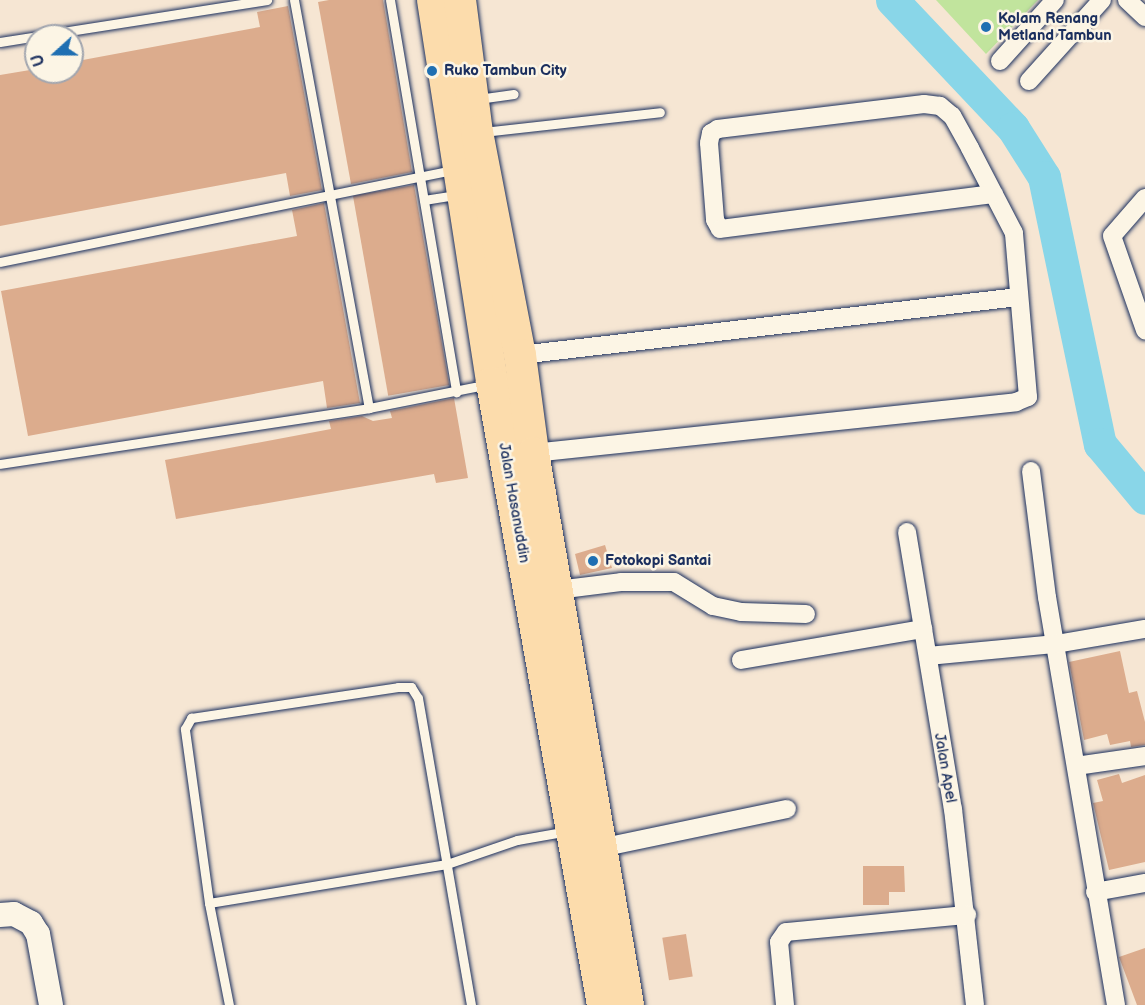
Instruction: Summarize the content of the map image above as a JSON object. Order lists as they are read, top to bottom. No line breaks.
{"streets":{"highway":["Jalan Hasanuddin"],"street":["Jalan Apel"]},"places":["Kolam Renang Metland Tambun","Ruko Tambun City","Fotokopi Santai"],"north":"left"}
